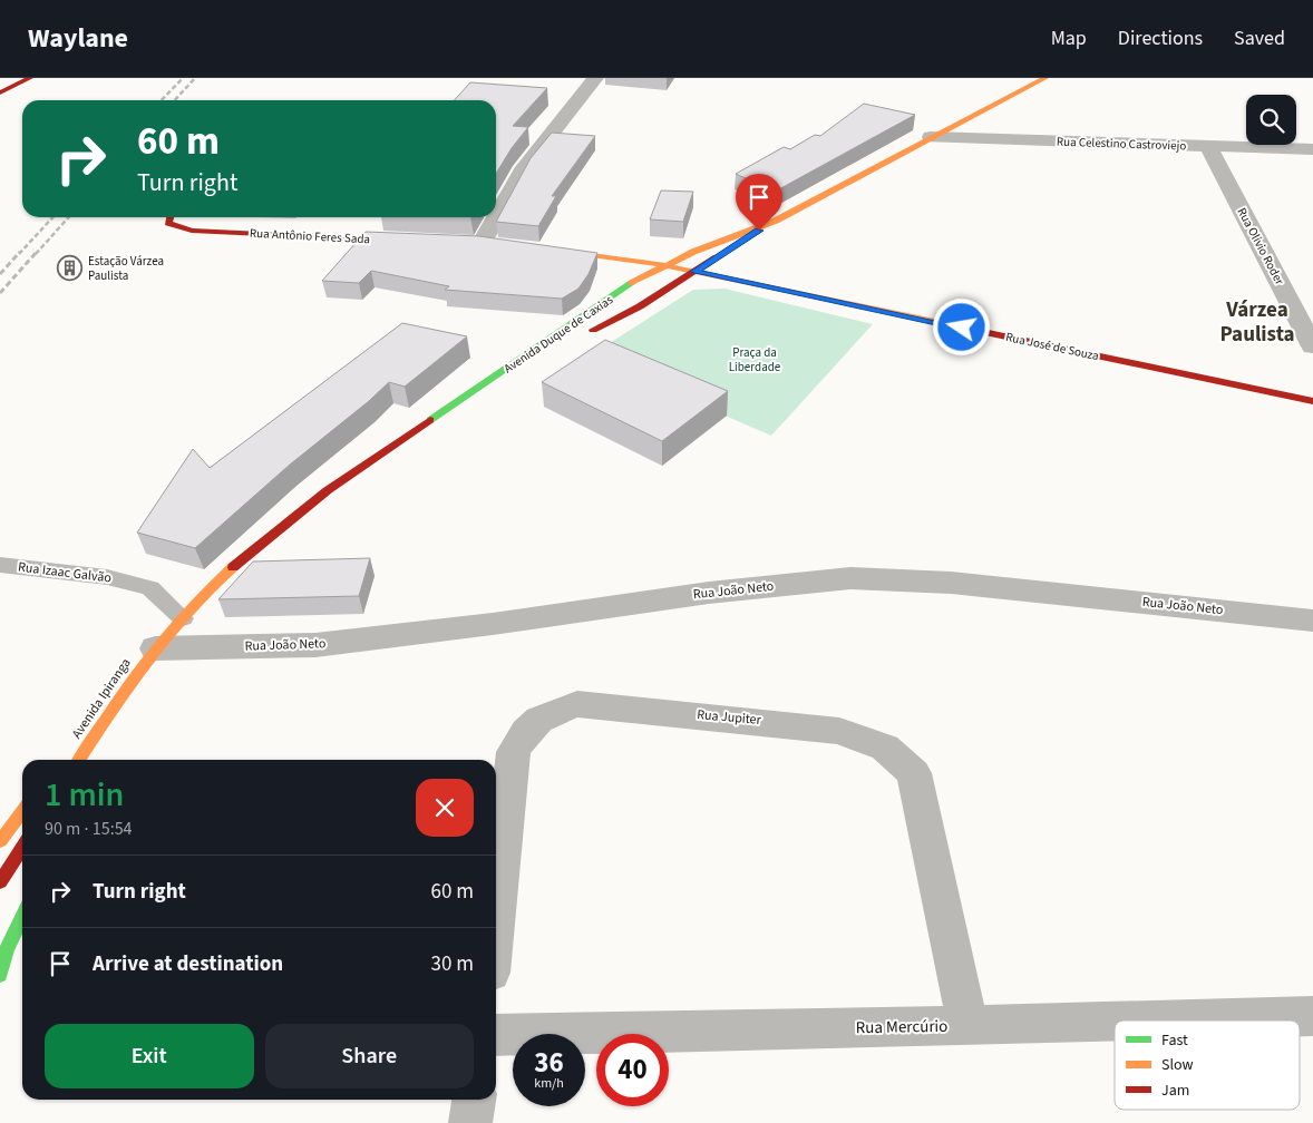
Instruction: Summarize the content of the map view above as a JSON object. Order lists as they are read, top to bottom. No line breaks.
{"streets":{"main road":["Rua Antônio Feres Sada","Avenida Duque de Caxias","Rua José de Souza","Avenida Ipiranga"],"street":["Rua Celestino Castroviejo","Rua Olivio Roder","Rua João Neto","Rua Jupiter","Rua Mercúrio"],"lane":["Rua Izaac Galvão"]},"crossings":[["Rua Celestino Castroviejo","Rua Olivio Roder"],["Rua Celestino Castroviejo","Avenida Duque de Caxias"],["Avenida Duque de Caxias","Rua José de Souza"],["Avenida Duque de Caxias","Rua Izaac Galvão"],["Avenida Duque de Caxias","Rua João Neto"],["Avenida Duque de Caxias","Avenida Ipiranga"],["Rua João Neto","Avenida Ipiranga"],["Rua Jupiter","Rua Mercúrio"]],"districts":["Várzea Paulista"],"parks":["Praça da Liberdade"],"places":{"building":["Estação Várzea Paulista"]},"legend":["Fast","Slow","Jam"],"page":{"header":"Waylane","nav":["Map","Directions","Saved"],"turn":["60 m","Turn right"],"heading":["1 min","90 m · 15:54"],"list":[{"name":"Turn right","value":"60 m"},{"name":"Arrive at destination","value":"30 m"}],"buttons":["Exit","Share"],"speed":"36 km/h","limit":"40"}}
